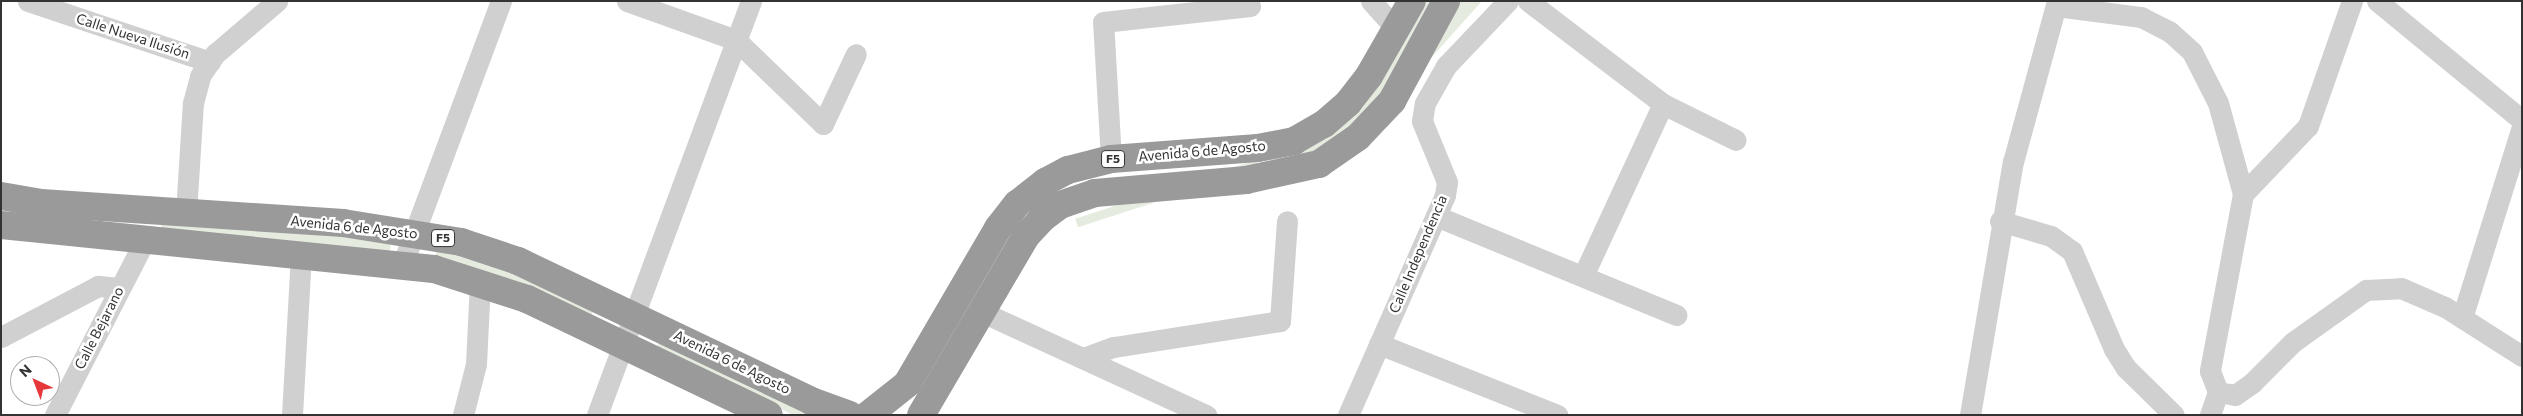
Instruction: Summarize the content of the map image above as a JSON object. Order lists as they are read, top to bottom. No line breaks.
{"streets":{"highway":["Avenida 6 de Agosto","F5"],"street":["Calle Nueva Ilusión","Calle Independencia","Calle Bejarano"]},"crossings":[["F5","Calle Bejarano"]],"north":"top left"}
